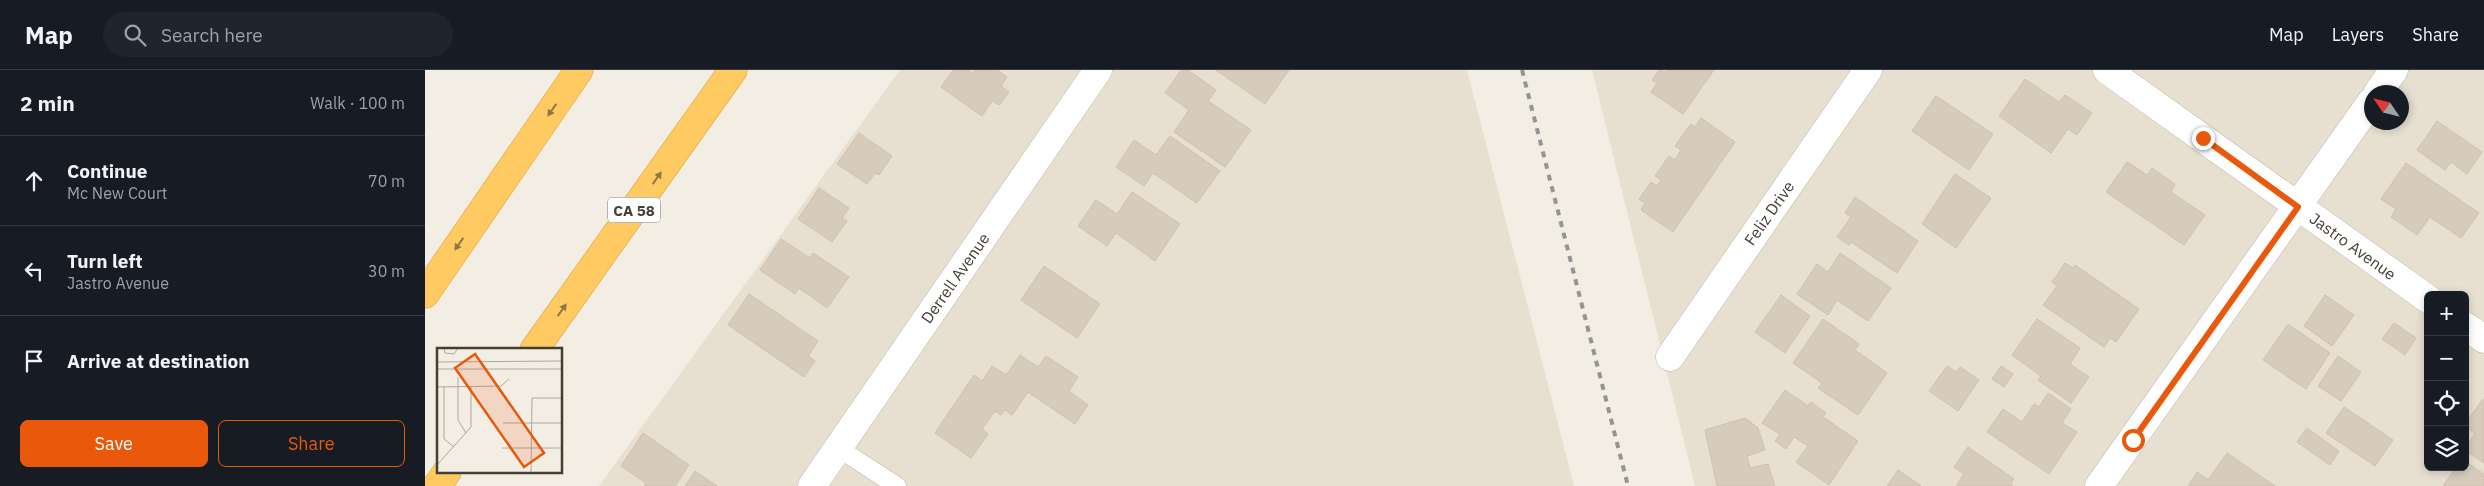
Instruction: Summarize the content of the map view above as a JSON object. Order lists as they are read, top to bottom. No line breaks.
{"streets":{"highway":["CA 58"],"street":["Feliz Drive","Jastro Avenue","Derrell Avenue"]},"north":"top left","page":{"header":"Map","search":"Search here","nav":["Map","Layers","Share"],"heading":["2 min","Walk · 100 m"],"list":[["Continue","Mc New Court","70 m"],["Turn left","Jastro Avenue","30 m"],"Arrive at destination"],"map_buttons":["+","−"],"buttons":["Save","Share"]}}
